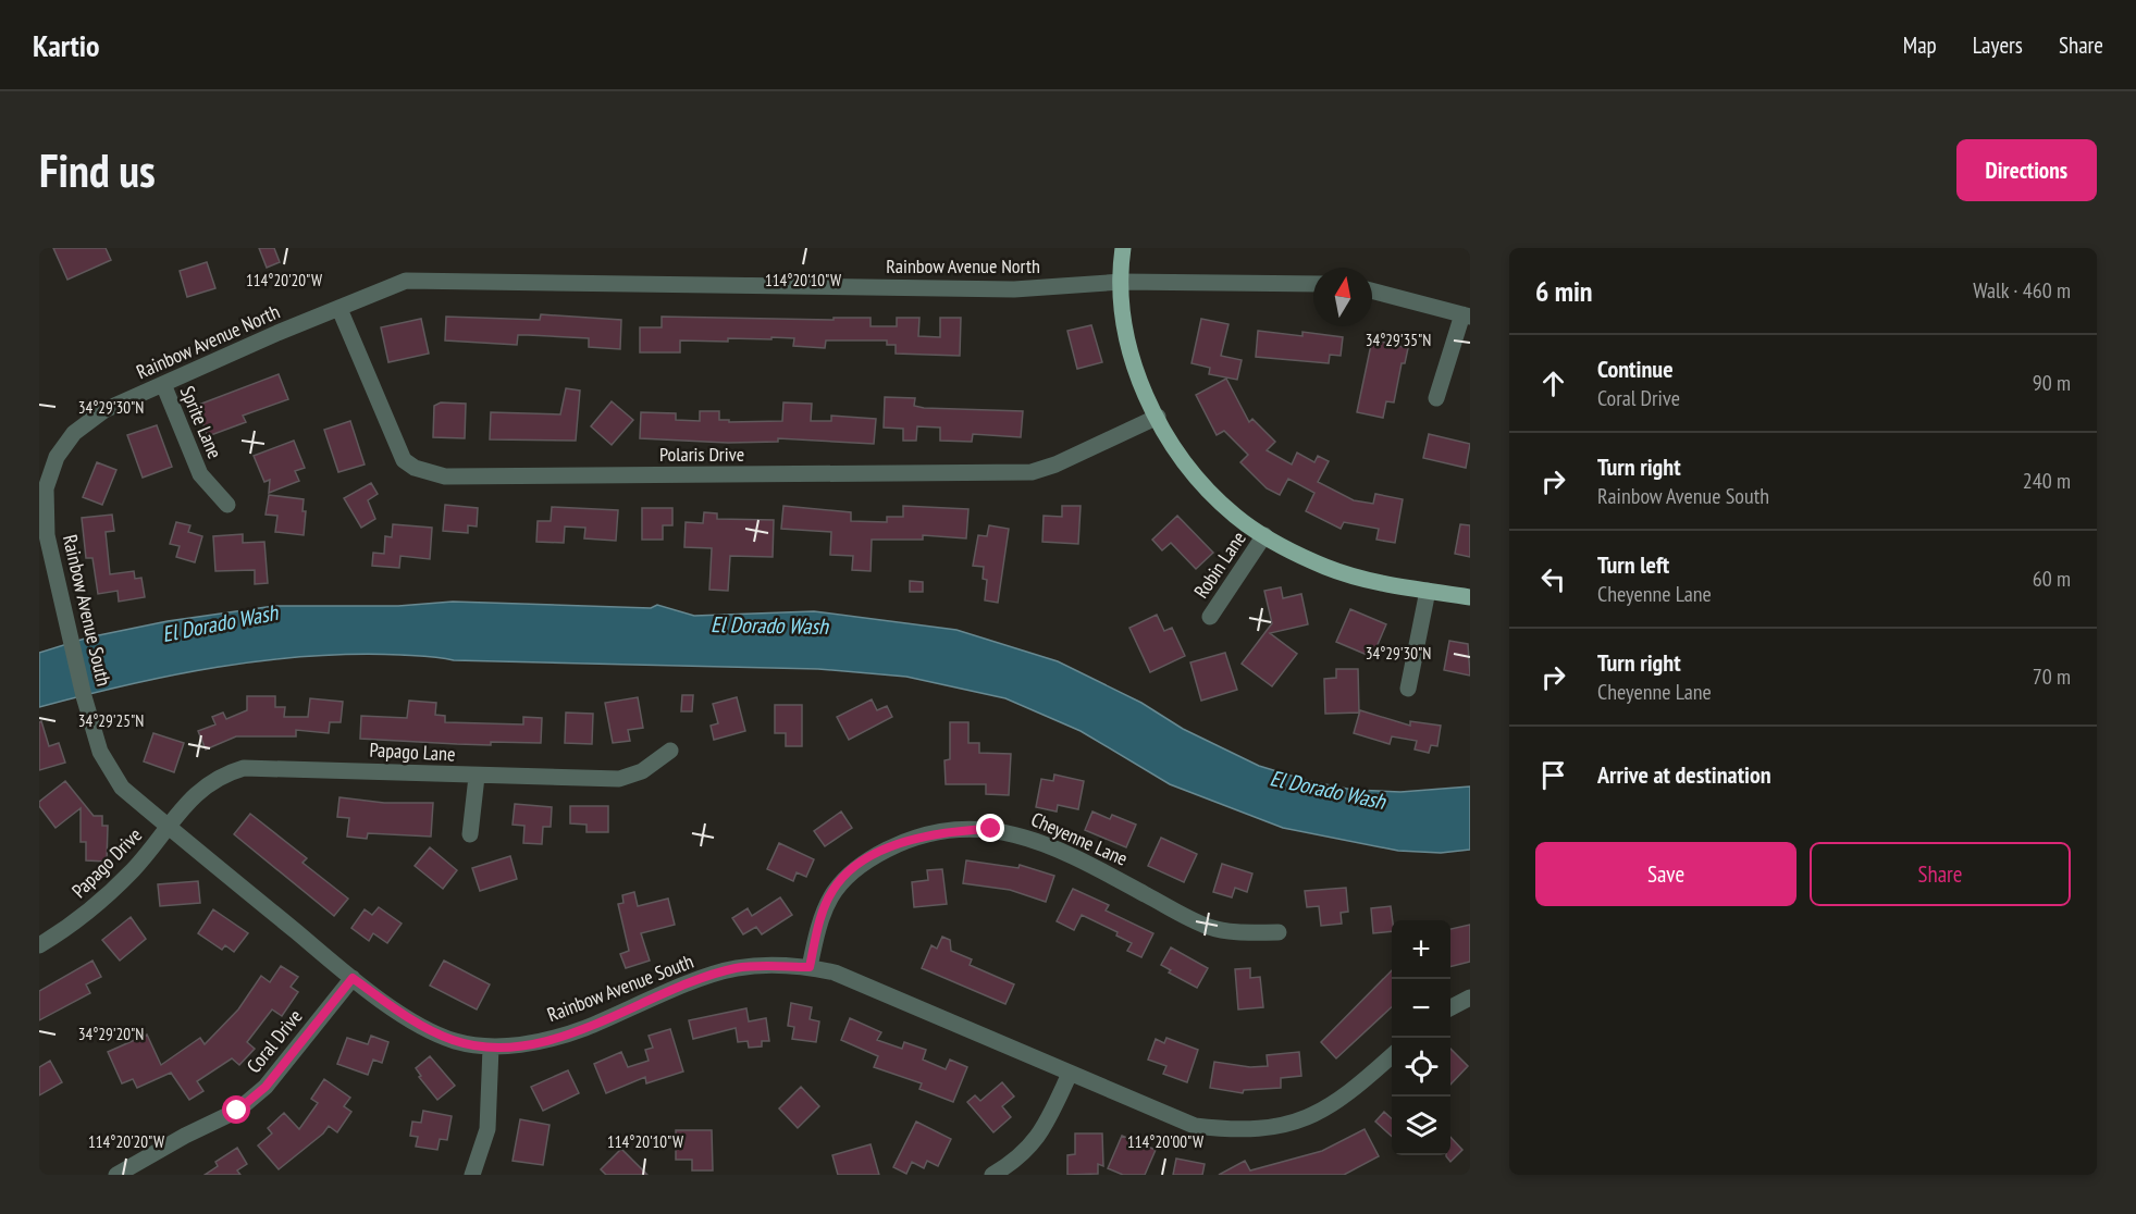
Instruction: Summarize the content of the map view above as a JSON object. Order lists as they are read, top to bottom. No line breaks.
{"streets":{"street":["Rainbow Avenue North","Sprite Lane","Polaris Drive","Robin Lane","Rainbow Avenue South","Papago Lane","Cheyenne Lane","Papago Drive","Coral Drive"]},"crossings":[["Rainbow Avenue North","Sprite Lane"],["Rainbow Avenue North","Polaris Drive"],["Rainbow Avenue North","Rainbow Avenue South"],["Rainbow Avenue South","Papago Lane"],["Rainbow Avenue South","Cheyenne Lane"],["Rainbow Avenue South","Papago Drive"],["Rainbow Avenue South","Coral Drive"],["Papago Lane","Papago Drive"]],"water":["El Dorado Wash"],"north":"top","page":{"header":"Kartio","nav":["Map","Layers","Share"],"buttons":["Directions",["Save","Share"]],"title":"Find us","heading":["6 min","Walk · 460 m"],"list":[["Continue","Coral Drive","90 m"],["Turn right","Rainbow Avenue South","240 m"],["Turn left","Cheyenne Lane","60 m"],["Turn right","Cheyenne Lane","70 m"],"Arrive at destination"],"map_buttons":["+","−"]},"coordinates":["114°20'20\"W","114°20'10\"W","34°29'35\"N","34°29'30\"N","34°29'25\"N","34°29'20\"N","114°20'00\"W"]}
